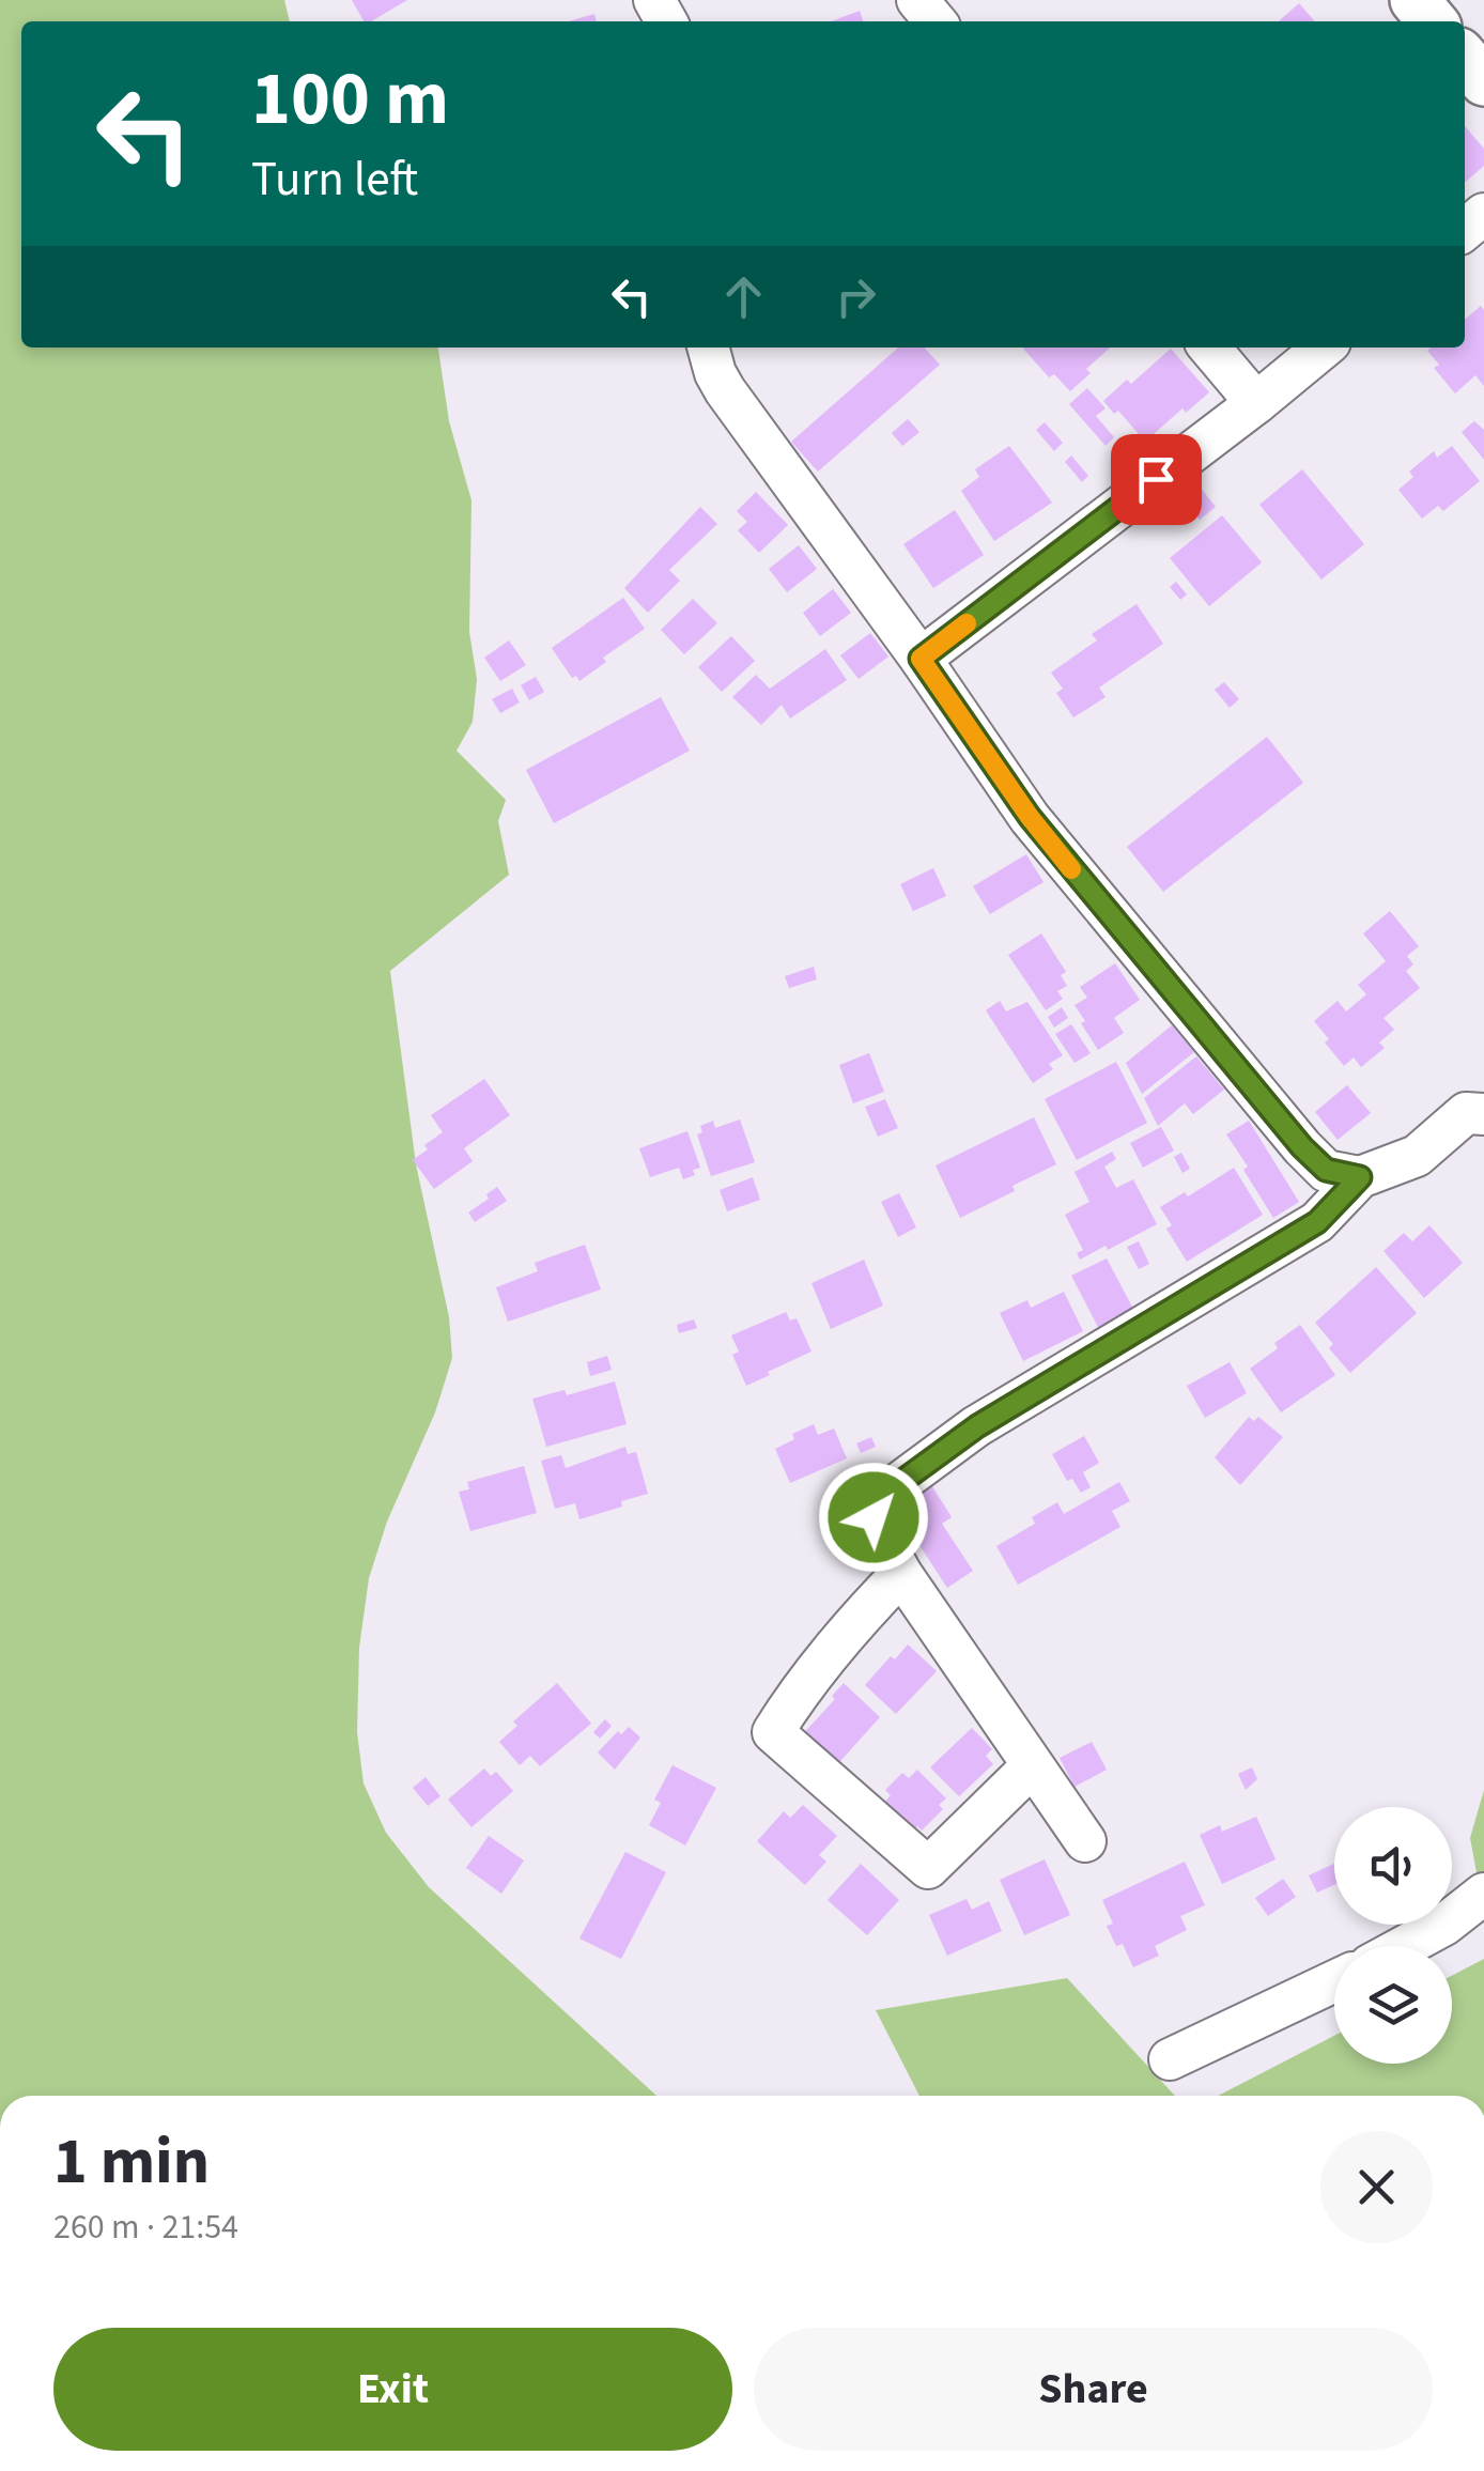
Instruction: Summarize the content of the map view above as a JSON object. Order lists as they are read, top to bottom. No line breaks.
{"page":{"turn":["100 m","Turn left"],"heading":["1 min","260 m · 21:54"],"buttons":["Exit","Share"]}}
